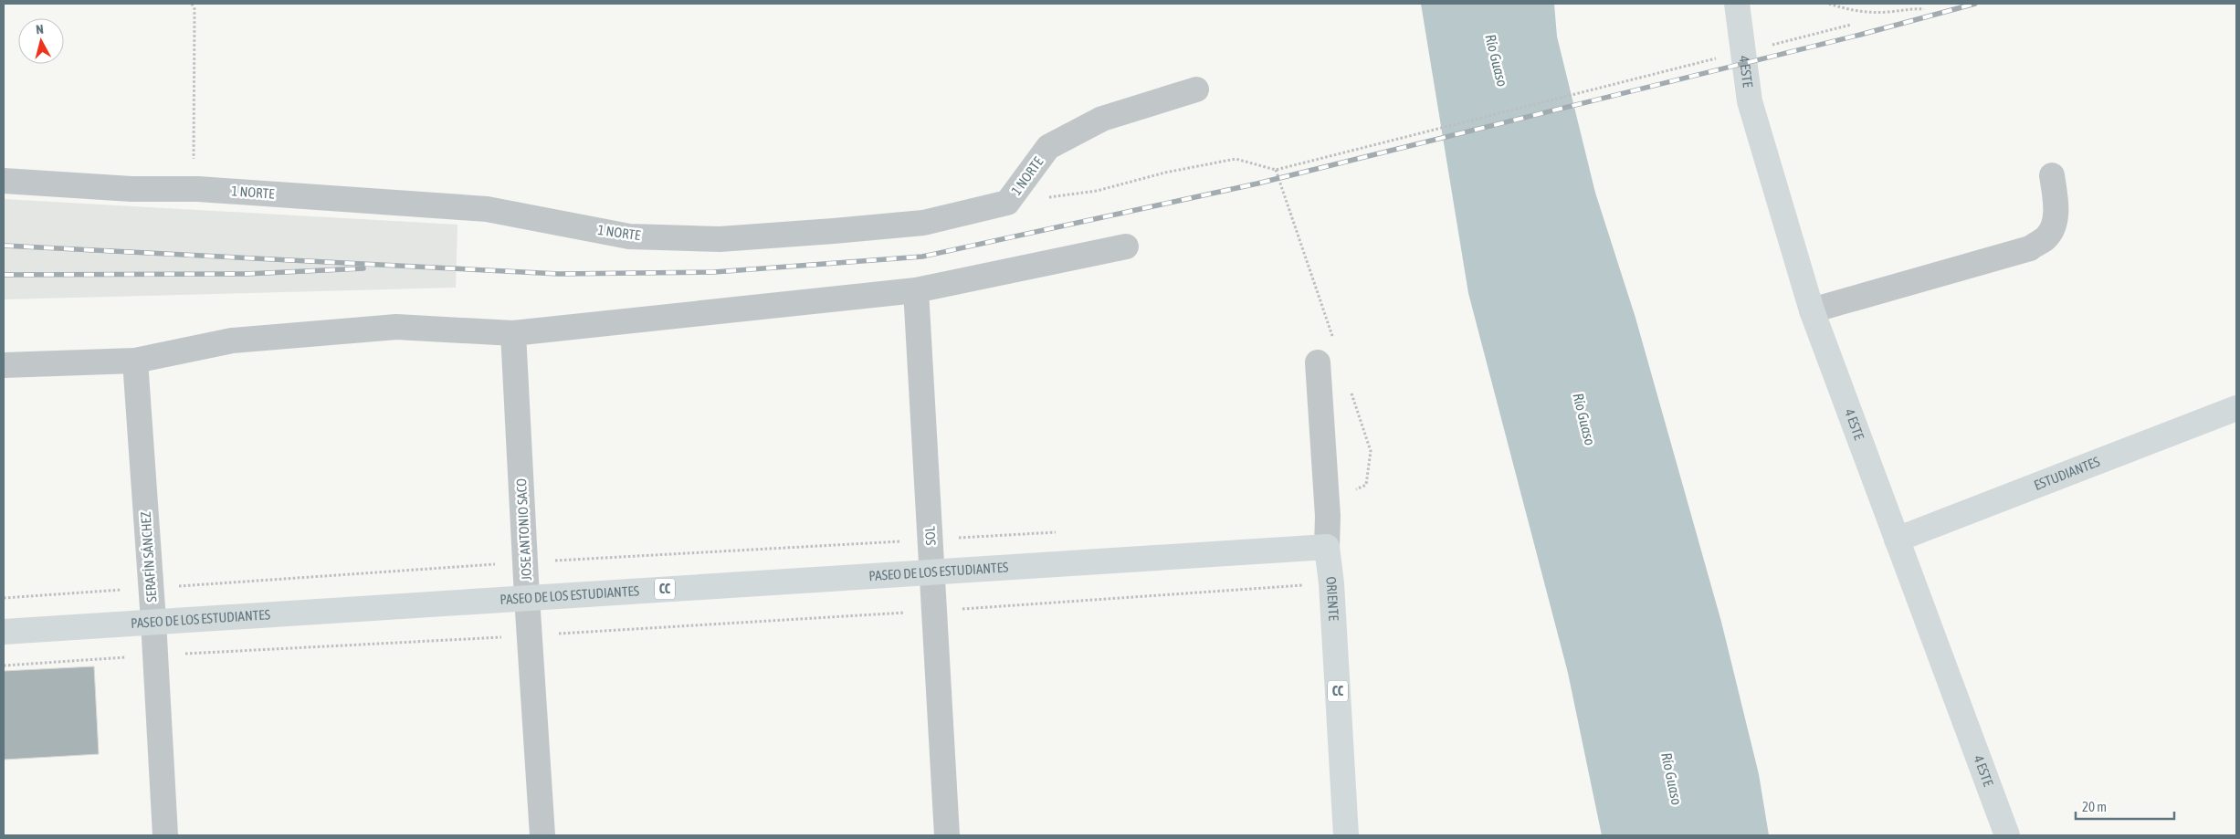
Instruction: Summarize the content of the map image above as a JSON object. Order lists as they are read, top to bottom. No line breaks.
{"streets":{"main road":["4 ESTE","ESTUDIANTES","PASEO DE LOS ESTUDIANTES","CC","ORIENTE"],"street":["1 NORTE","JOSE ANTONIO SACO","SOL","SERAFÍN SÁNCHEZ"]},"crossings":[["4 ESTE","ESTUDIANTES"],["JOSE ANTONIO SACO","PASEO DE LOS ESTUDIANTES"],["SOL","PASEO DE LOS ESTUDIANTES"],["SERAFÍN SÁNCHEZ","PASEO DE LOS ESTUDIANTES"],["PASEO DE LOS ESTUDIANTES","ORIENTE"]],"water":["Río Guaso"],"scale_bar":"20 m","north":"top"}
